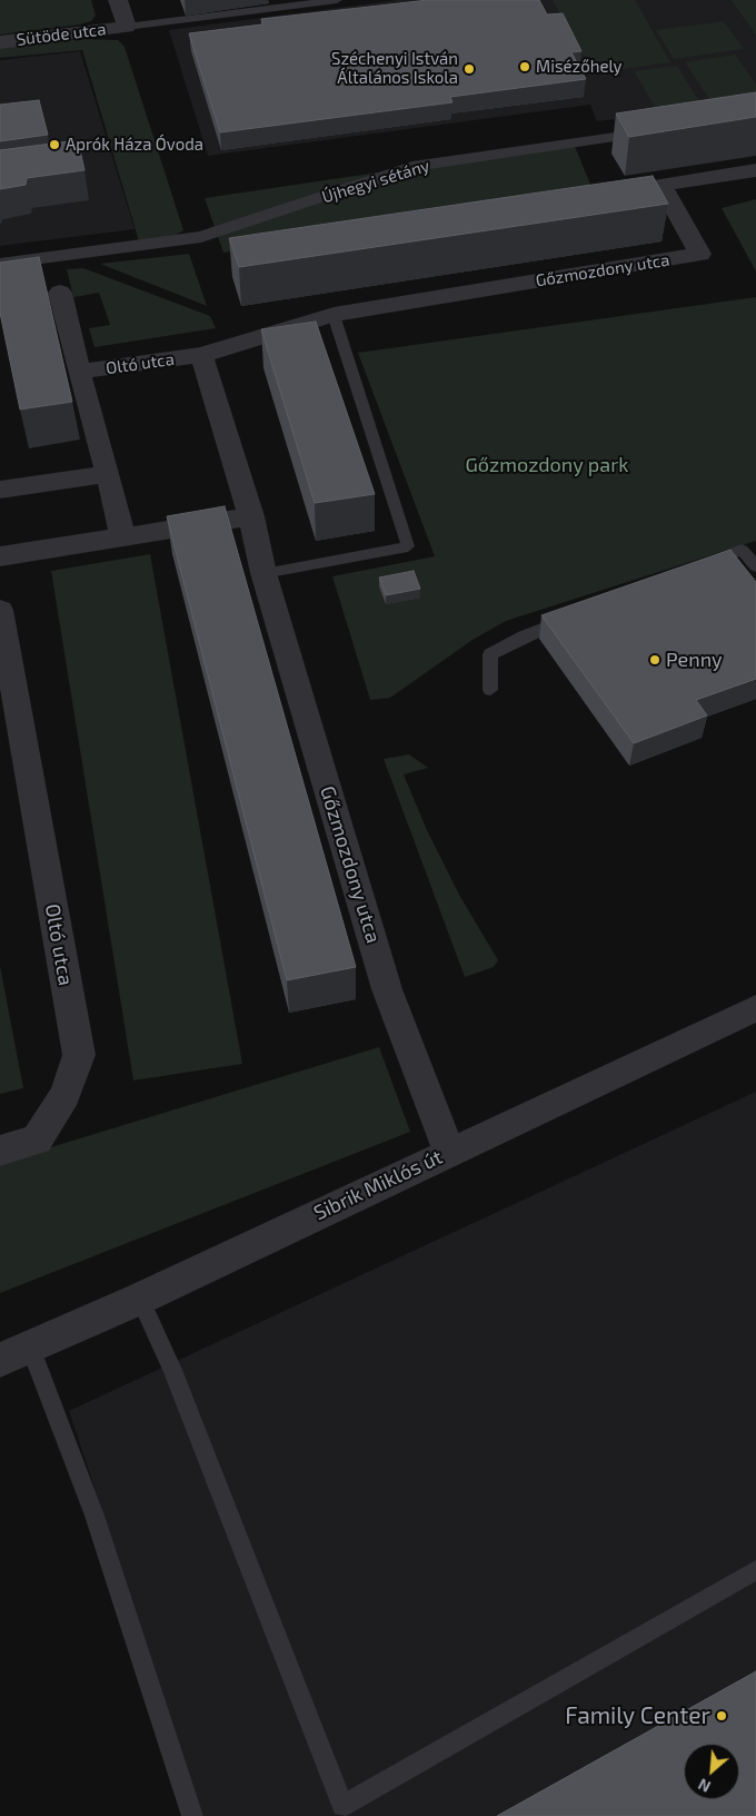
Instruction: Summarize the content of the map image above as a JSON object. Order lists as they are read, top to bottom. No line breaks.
{"streets":{"street":["Sütöde utca","Újhegyi sétány","Gőzmozdony utca","Oltó utca","Sibrik Miklós út"]},"crossings":[["Gőzmozdony utca","Oltó utca"],["Gőzmozdony utca","Sibrik Miklós út"]],"parks":["Gőzmozdony park"],"places":["Misézőhely","Széchenyi István Általános Iskola","Aprók Háza Óvoda","Penny","Family Center"],"north":"bottom left"}
